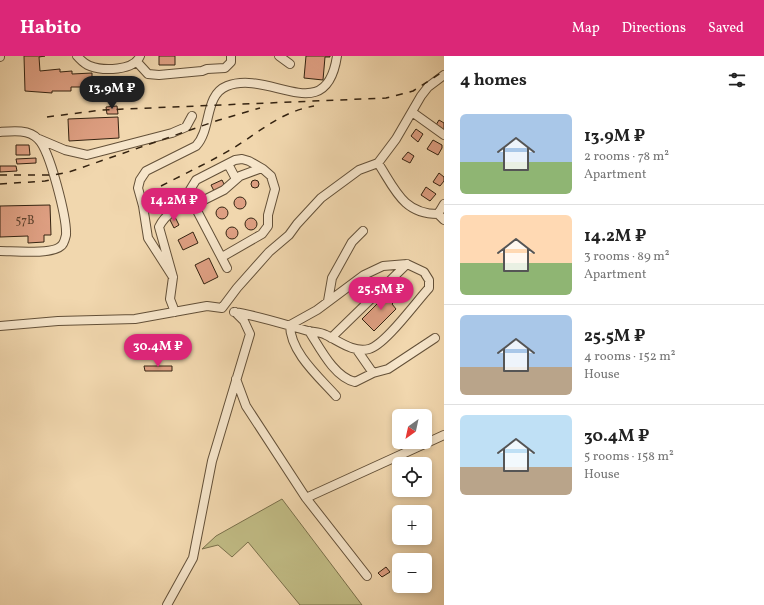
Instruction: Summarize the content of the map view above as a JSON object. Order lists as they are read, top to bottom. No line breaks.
{"house_numbers":["57В"],"north":"bottom left","page":{"header":"Habito","nav":["Map","Directions","Saved"],"heading":"4 homes","price":["13.9M ₽","14.2M ₽","25.5M ₽","30.4M ₽"],"list":[{"name":"13.9M ₽","note":"2 rooms · 78 m² · Apartment"},{"name":"14.2M ₽","note":"3 rooms · 89 m² · Apartment"},{"name":"25.5M ₽","note":"4 rooms · 152 m² · House"},{"name":"30.4M ₽","note":"5 rooms · 158 m² · House"}],"map_buttons":["+","−"]}}
